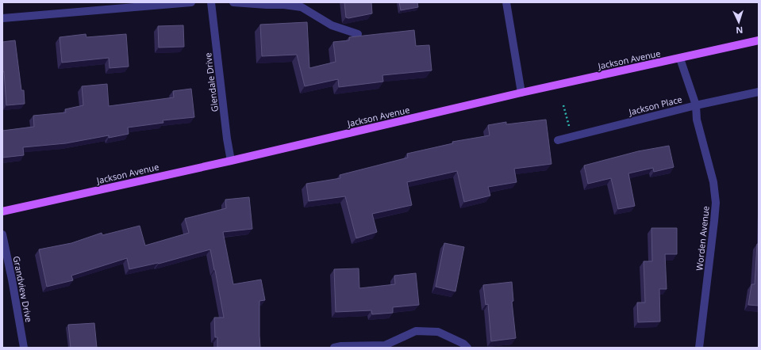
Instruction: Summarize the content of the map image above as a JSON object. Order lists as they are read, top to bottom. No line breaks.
{"streets":{"main road":["Jackson Avenue"],"street":["Glendale Drive","Jackson Place","Worden Avenue","Grandview Drive"]},"crossings":[["Jackson Avenue","Glendale Drive"],["Jackson Avenue","Worden Avenue"],["Jackson Place","Worden Avenue"]],"north":"bottom"}
